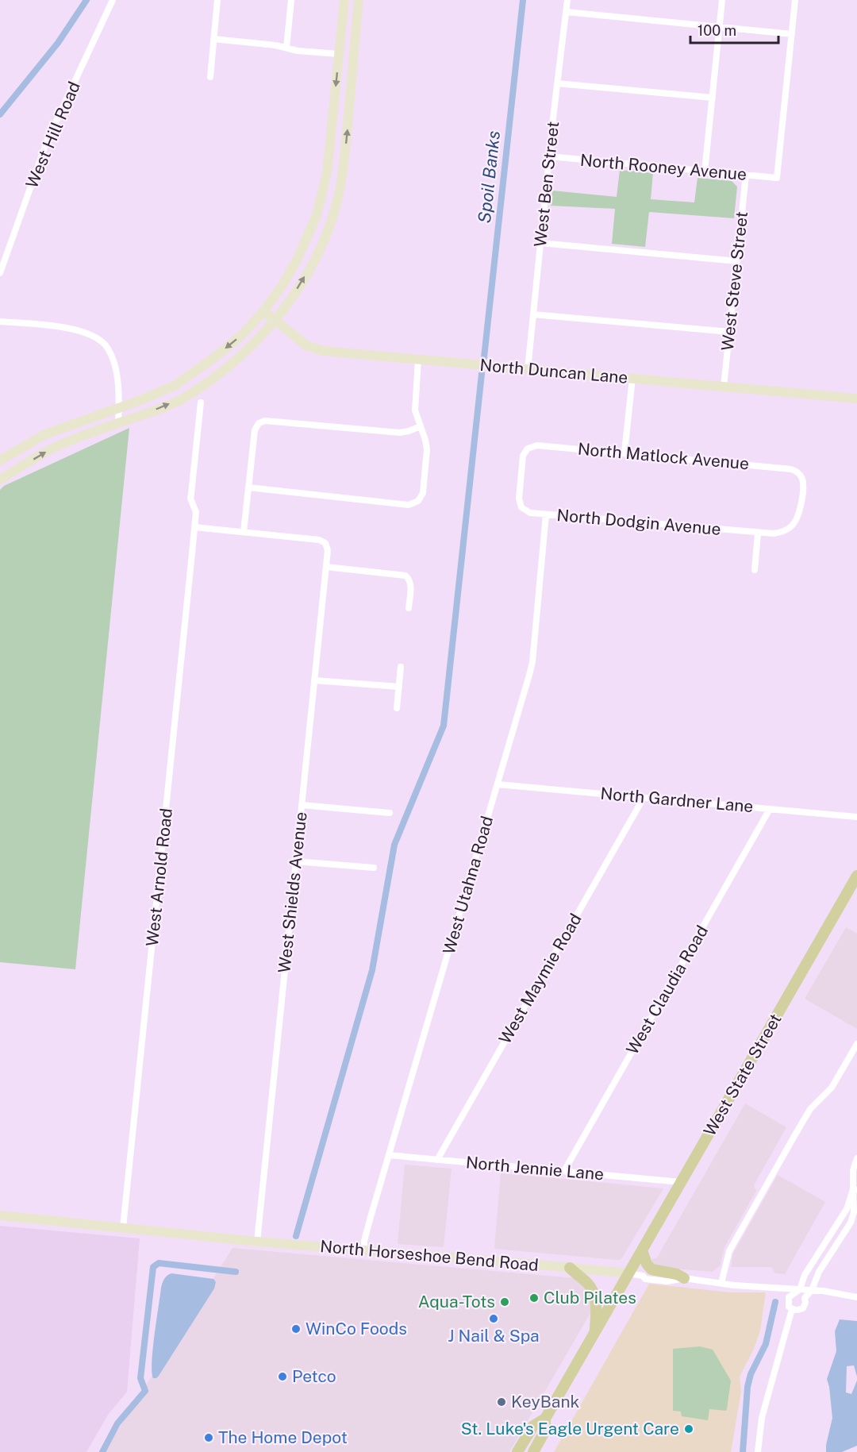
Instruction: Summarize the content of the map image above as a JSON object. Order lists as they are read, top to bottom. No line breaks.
{"streets":{"main road":["West State Street"],"street":["West Hill Road","North Rooney Avenue","West Ben Street","West Steve Street","North Duncan Lane","North Matlock Avenue","North Dodgin Avenue","North Gardner Lane","West Arnold Road","West Utahna Road","West Shields Avenue","West Maymie Road","West Claudia Road","North Jennie Lane","North Horseshoe Bend Road"]},"crossings":[["North Rooney Avenue","West Ben Street"],["North Rooney Avenue","West Steve Street"],["West Ben Street","North Duncan Lane"],["West Steve Street","North Duncan Lane"],["North Matlock Avenue","North Dodgin Avenue"],["North Dodgin Avenue","West Utahna Road"],["North Gardner Lane","West Utahna Road"],["North Gardner Lane","West Maymie Road"],["North Gardner Lane","West Claudia Road"],["West Arnold Road","North Horseshoe Bend Road"],["West Utahna Road","North Jennie Lane"],["West Utahna Road","North Horseshoe Bend Road"],["West Shields Avenue","North Horseshoe Bend Road"],["West Maymie Road","North Jennie Lane"],["West Claudia Road","North Jennie Lane"],["West State Street","North Jennie Lane"],["West State Street","North Horseshoe Bend Road"]],"water":["Spoil Banks"],"places":["Club Pilates","Aqua-Tots","J Nail & Spa","WinCo Foods","Petco","KeyBank","St. Luke's Eagle Urgent Care","The Home Depot"],"scale_bar":"100 m"}
